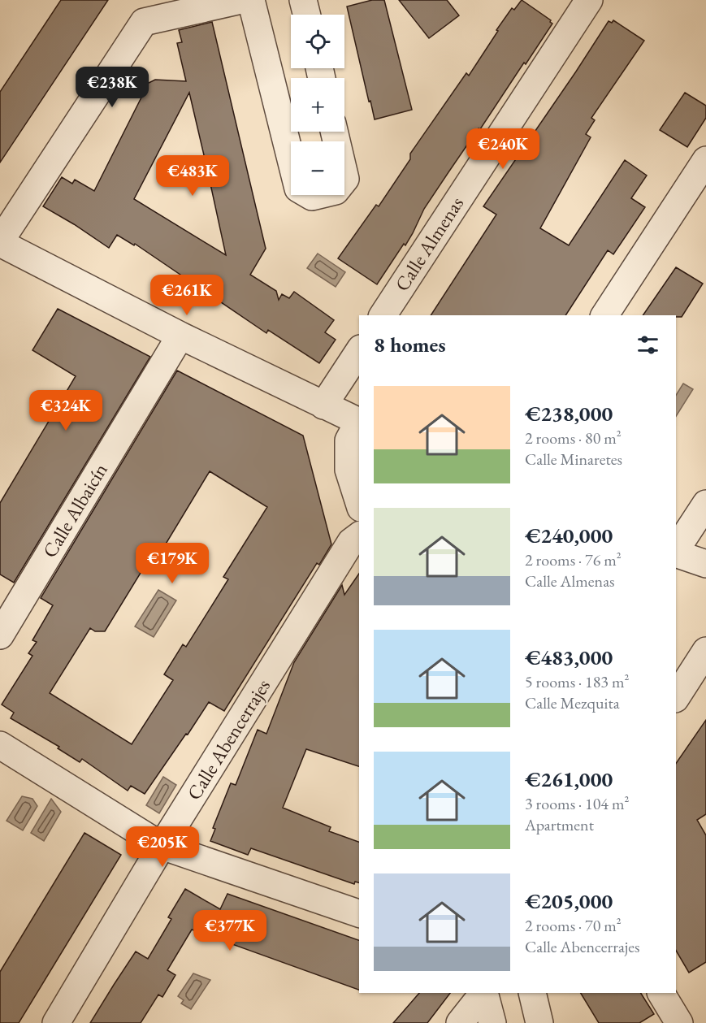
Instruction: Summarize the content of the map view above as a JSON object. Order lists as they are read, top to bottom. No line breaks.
{"streets":{"street":["Calle Almenas","Calle Albaicín","Calle Abencerrajes"]},"page":{"map_buttons":["+","−"],"price":["€238K","€240K","€483K","€261K","€324K","€179K","€205K","€377K"],"heading":"8 homes","list":[{"name":"€238,000","note":"2 rooms · 80 m² · Calle Minaretes"},{"name":"€240,000","note":"2 rooms · 76 m² · Calle Almenas"},{"name":"€483,000","note":"5 rooms · 183 m² · Calle Mezquita"},{"name":"€261,000","note":"3 rooms · 104 m² · Apartment"},{"name":"€205,000","note":"2 rooms · 70 m² · Calle Abencerrajes"}]}}
